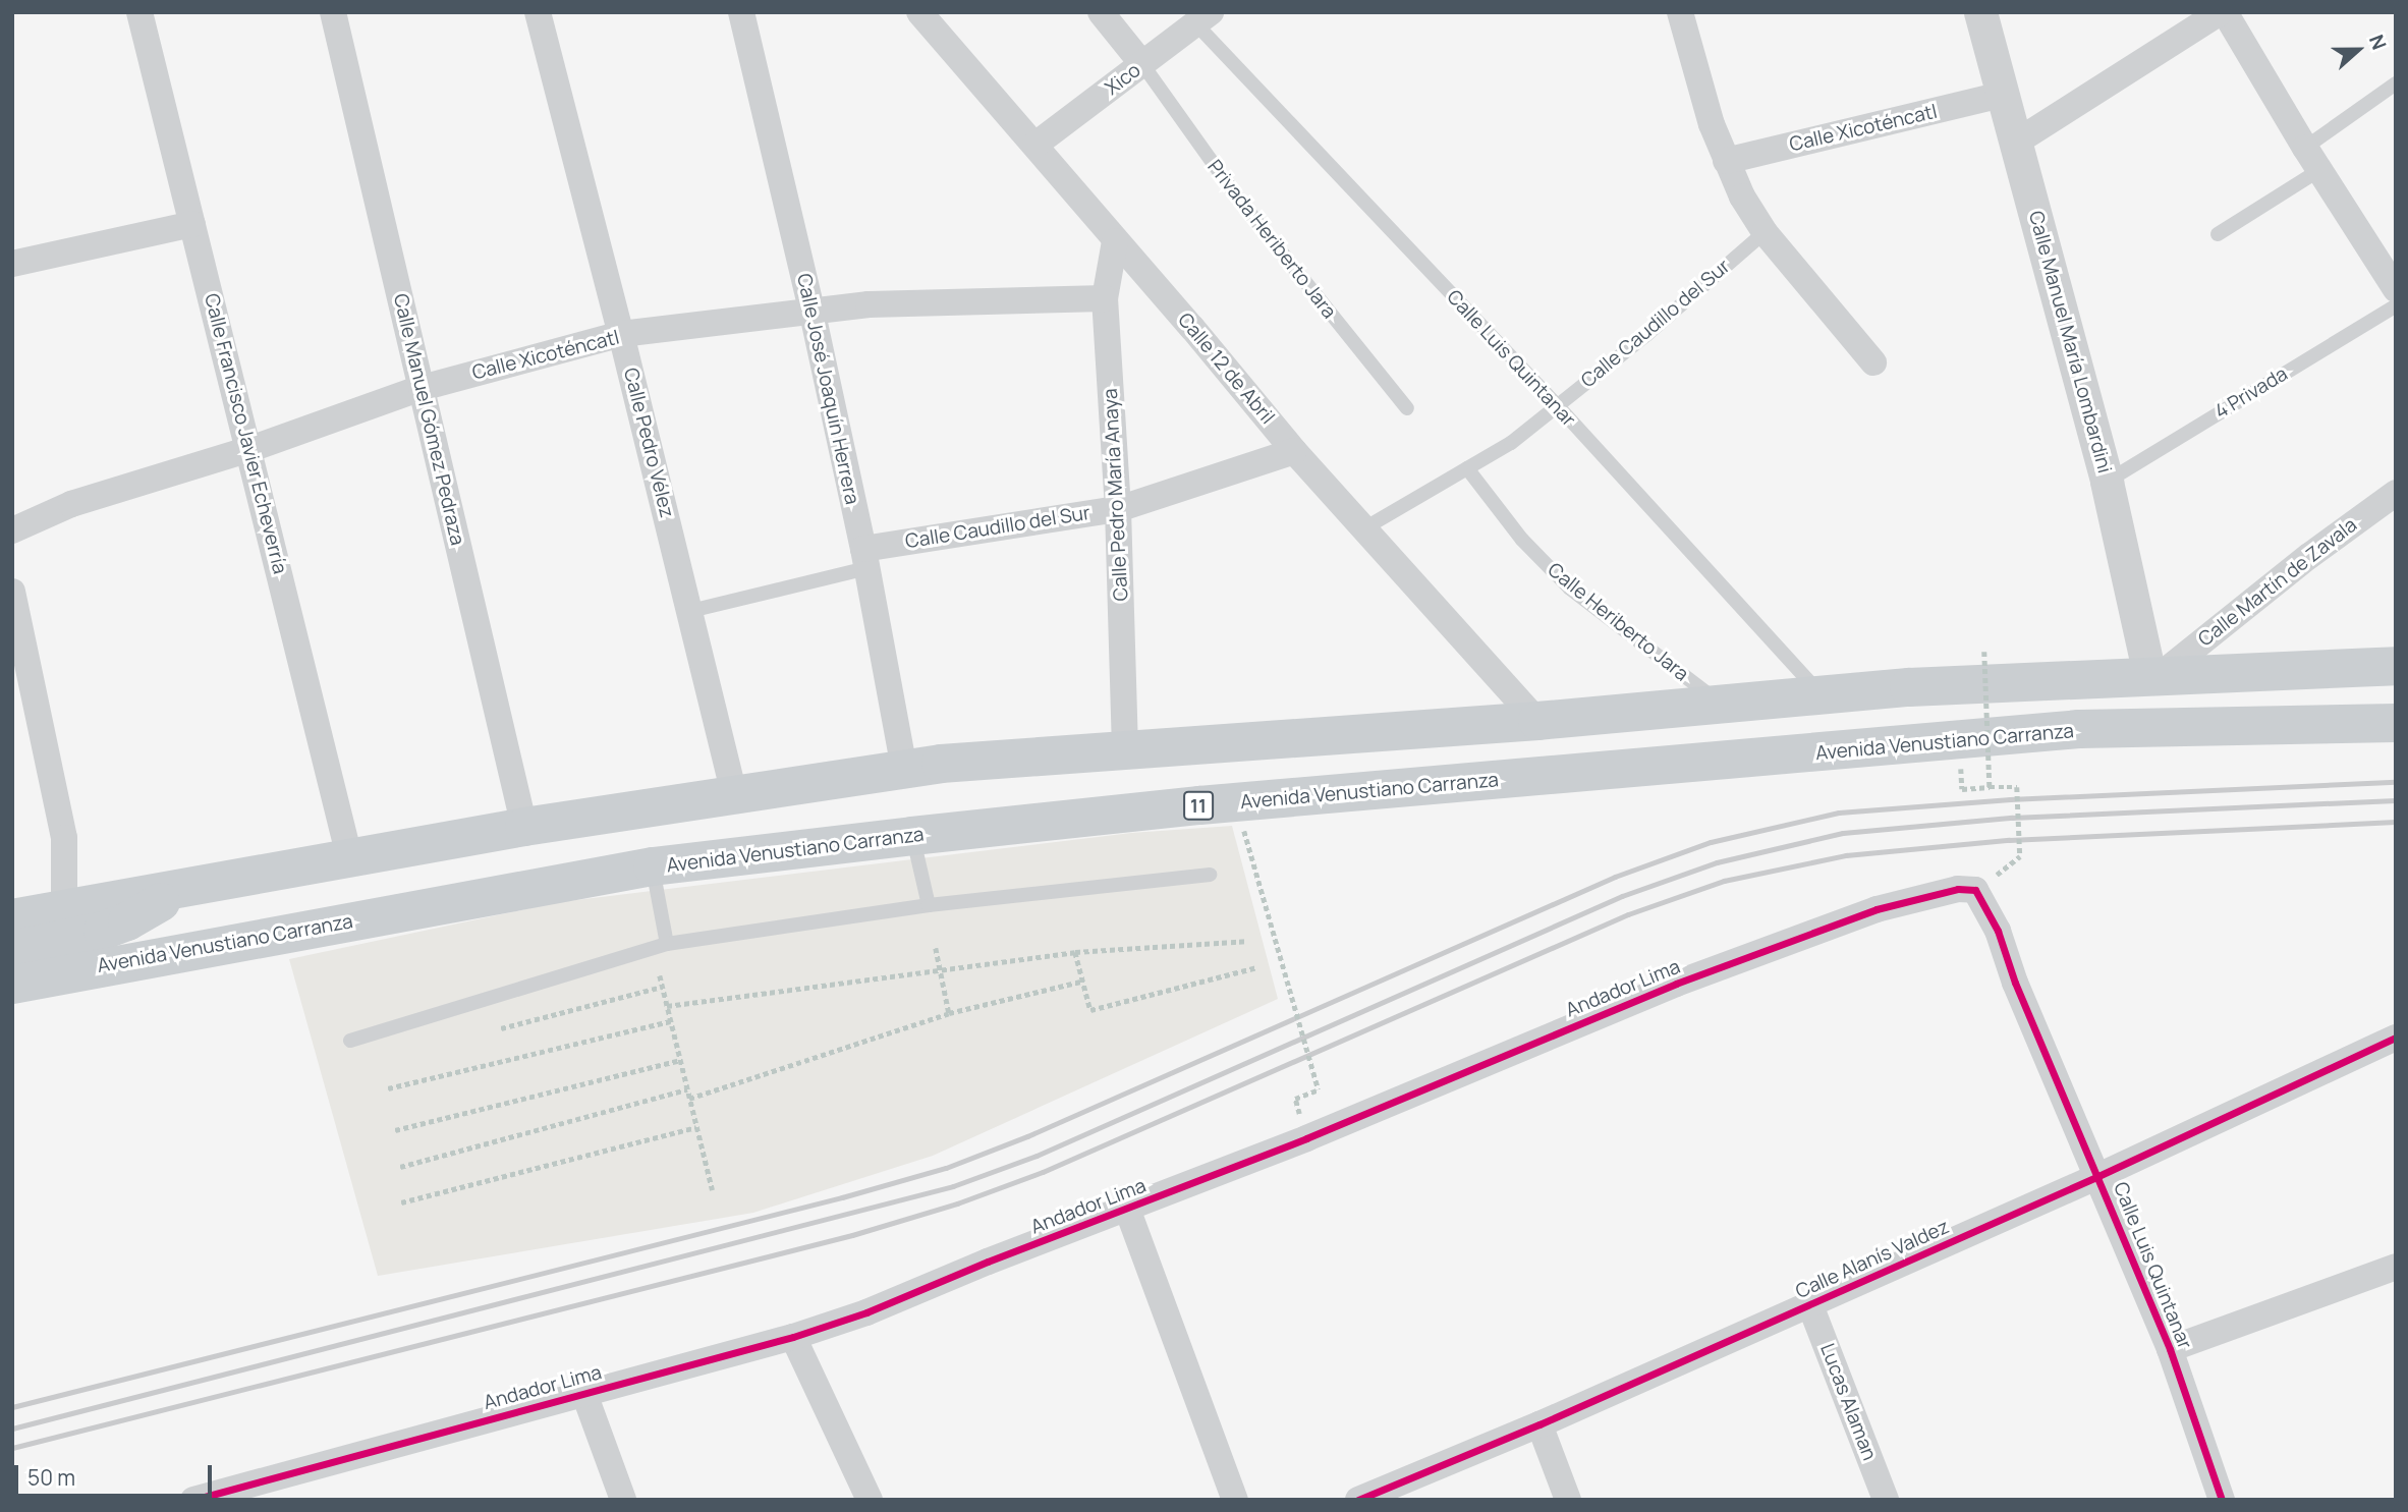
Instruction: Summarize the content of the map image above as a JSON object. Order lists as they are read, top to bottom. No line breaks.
{"streets":{"main road":["Avenida Venustiano Carranza","11"],"street":["Xico","Calle Xicoténcatl","Calle Caudillo del Sur","Calle Manuel María Lombardini","Calle Luis Quintanar","Calle 12 de Abril","Calle José Joaquín Herrera","Calle Manuel Gómez Pedraza","Calle Francisco Javier Echeverría","Calle Pedro Vélez","Calle Pedro María Anaya","Calle Martín de Zavala","Andador Lima","Calle Alanís Valdez","Lucas Alaman"],"lane":["Privada Heriberto Jara","4 Privada","Calle Heriberto Jara"]},"crossings":[["Xico","Privada Heriberto Jara"],["Xico","Calle Luis Quintanar"],["Xico","Calle 12 de Abril"],["Calle Xicoténcatl","Calle Manuel María Lombardini"],["Calle Xicoténcatl","Calle José Joaquín Herrera"],["Calle Xicoténcatl","Calle Manuel Gómez Pedraza"],["Calle Xicoténcatl","Calle Francisco Javier Echeverría"],["Calle Xicoténcatl","Calle Pedro Vélez"],["Calle Xicoténcatl","Calle Pedro María Anaya"],["Calle Caudillo del Sur","Calle Luis Quintanar"],["Calle Caudillo del Sur","Calle 12 de Abril"],["Calle Caudillo del Sur","Calle José Joaquín Herrera"],["Calle Caudillo del Sur","Calle Pedro Vélez"],["Calle Caudillo del Sur","Calle Pedro María Anaya"],["Calle Caudillo del Sur","Calle Heriberto Jara"],["Calle Manuel María Lombardini","4 Privada"],["Calle Manuel María Lombardini","Calle Martín de Zavala"],["Calle Luis Quintanar","Andador Lima"],["Calle Luis Quintanar","Calle Alanís Valdez"],["Calle 12 de Abril","Calle Pedro María Anaya"],["Calle Alanís Valdez","Lucas Alaman"]],"scale_bar":"50 m","north":"right"}
